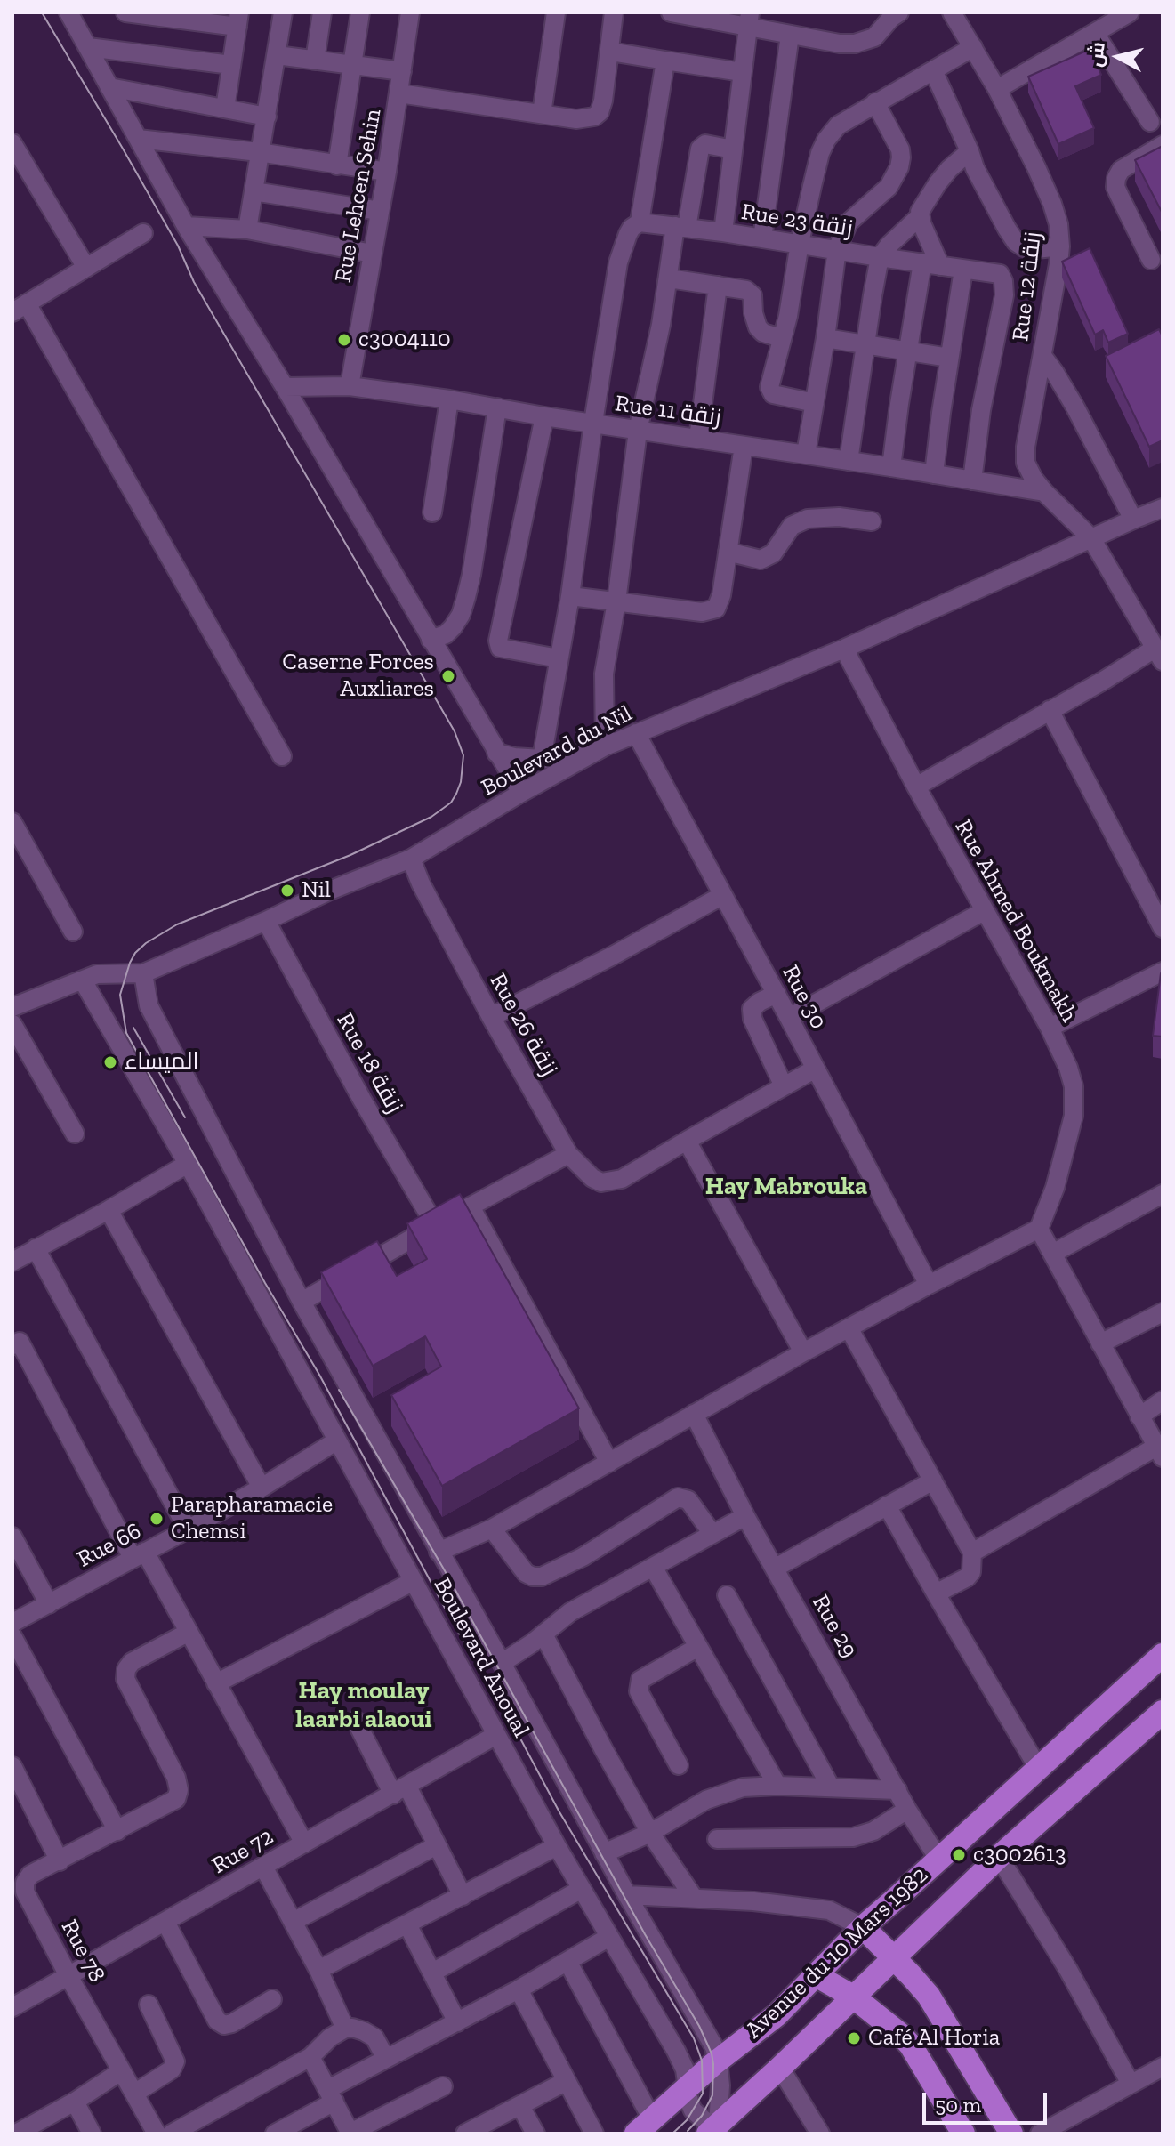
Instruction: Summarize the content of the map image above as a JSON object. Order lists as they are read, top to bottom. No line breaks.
{"streets":{"main road":["Avenue du 10 Mars 1982"],"street":["Rue Lehcen Sehin","Rue 23 زنقة","Rue 12 زنقة","Rue 11 زنقة","Boulevard du Nil","Rue Ahmed Boukmakh","Rue 30","Rue 26 زنقة","Rue 18 زنقة","Rue 66","Rue 29","Boulevard Anoual","Rue 72","Rue 78"]},"crossings":[["Rue Lehcen Sehin","Rue 11 زنقة"],["Rue 12 زنقة","Rue 11 زنقة"],["Boulevard du Nil","Rue Ahmed Boukmakh"],["Boulevard du Nil","Rue 30"],["Boulevard du Nil","Rue 26 زنقة"],["Boulevard du Nil","Rue 18 زنقة"],["Boulevard du Nil","Boulevard Anoual"],["Rue 66","Boulevard Anoual"],["Rue 29","Avenue du 10 Mars 1982"],["Boulevard Anoual","Rue 72"],["Boulevard Anoual","Avenue du 10 Mars 1982"],["Rue 72","Rue 78"]],"districts":["Hay Mabrouka","Hay moulay laarbi alaoui"],"places":["c3004110","Caserne Forces Auxliares","Nil","الميساء","Parapharamacie Chemsi","c3002613","Café Al Horia"],"scale_bar":"50 m","north":"left"}
